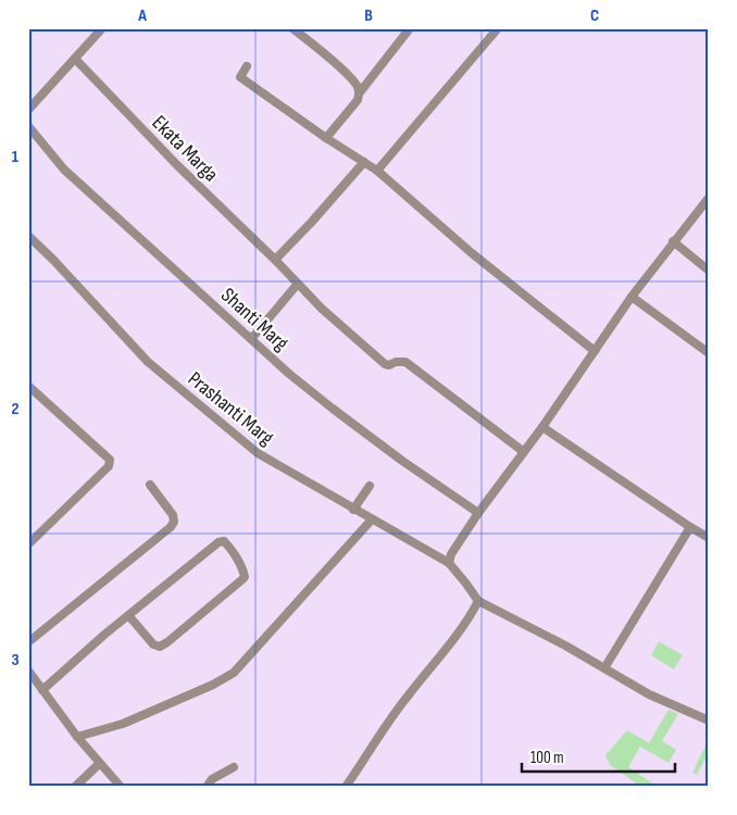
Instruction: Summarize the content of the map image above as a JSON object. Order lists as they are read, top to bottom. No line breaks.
{"streets":{"street":["Ekata Marga","Shanti Marg","Prashanti Marg"]},"scale_bar":"100 m","grid":{"columns":["A","B","C"],"rows":["1","2","3"]}}
